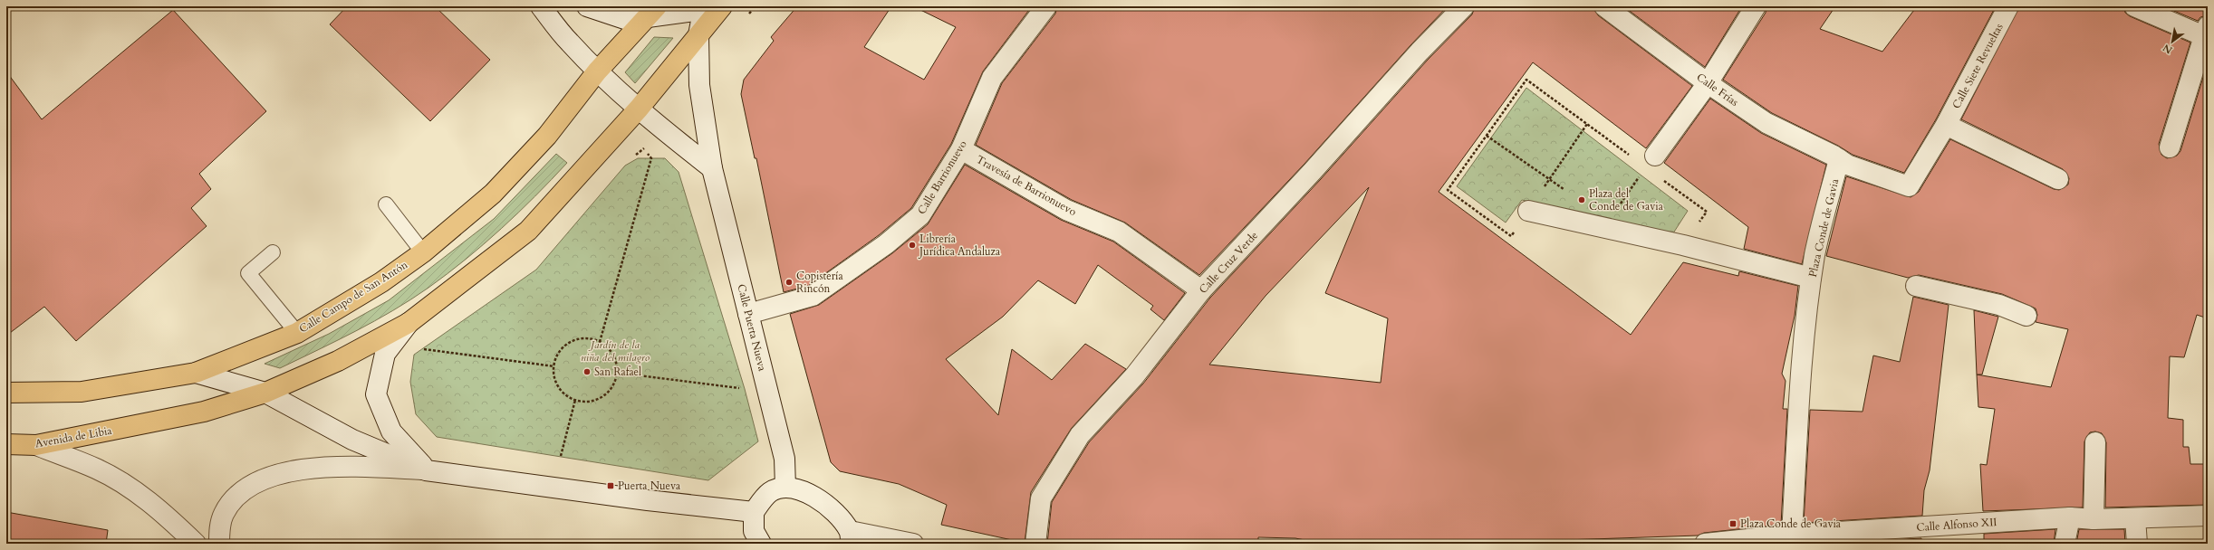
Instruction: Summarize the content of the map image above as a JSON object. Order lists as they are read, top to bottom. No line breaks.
{"streets":{"main road":["Calle Campo de San Antón","Avenida de Libia"],"street":["Calle Siete Revueltas","Calle Frías","Calle Barrionuevo","Travesía de Barrionuevo","Plaza Conde de Gavia","Calle Cruz Verde","Calle Puerta Nueva","Calle Alfonso XII"]},"crossings":[["Calle Siete Revueltas","Calle Frías"],["Calle Siete Revueltas","Plaza Conde de Gavia"],["Calle Frías","Plaza Conde de Gavia"],["Calle Barrionuevo","Travesía de Barrionuevo"],["Calle Barrionuevo","Calle Puerta Nueva"],["Travesía de Barrionuevo","Calle Cruz Verde"],["Plaza Conde de Gavia","Calle Alfonso XII"]],"parks":["Jardín de la niña del milagro"],"places":{"other":["Plaza del Conde de Gavia","Librería Jurídica Andaluza","Copistería Rincón","San Rafael"],"transit":["Puerta Nueva","Plaza Conde de Gavia"]},"north":"bottom left"}
